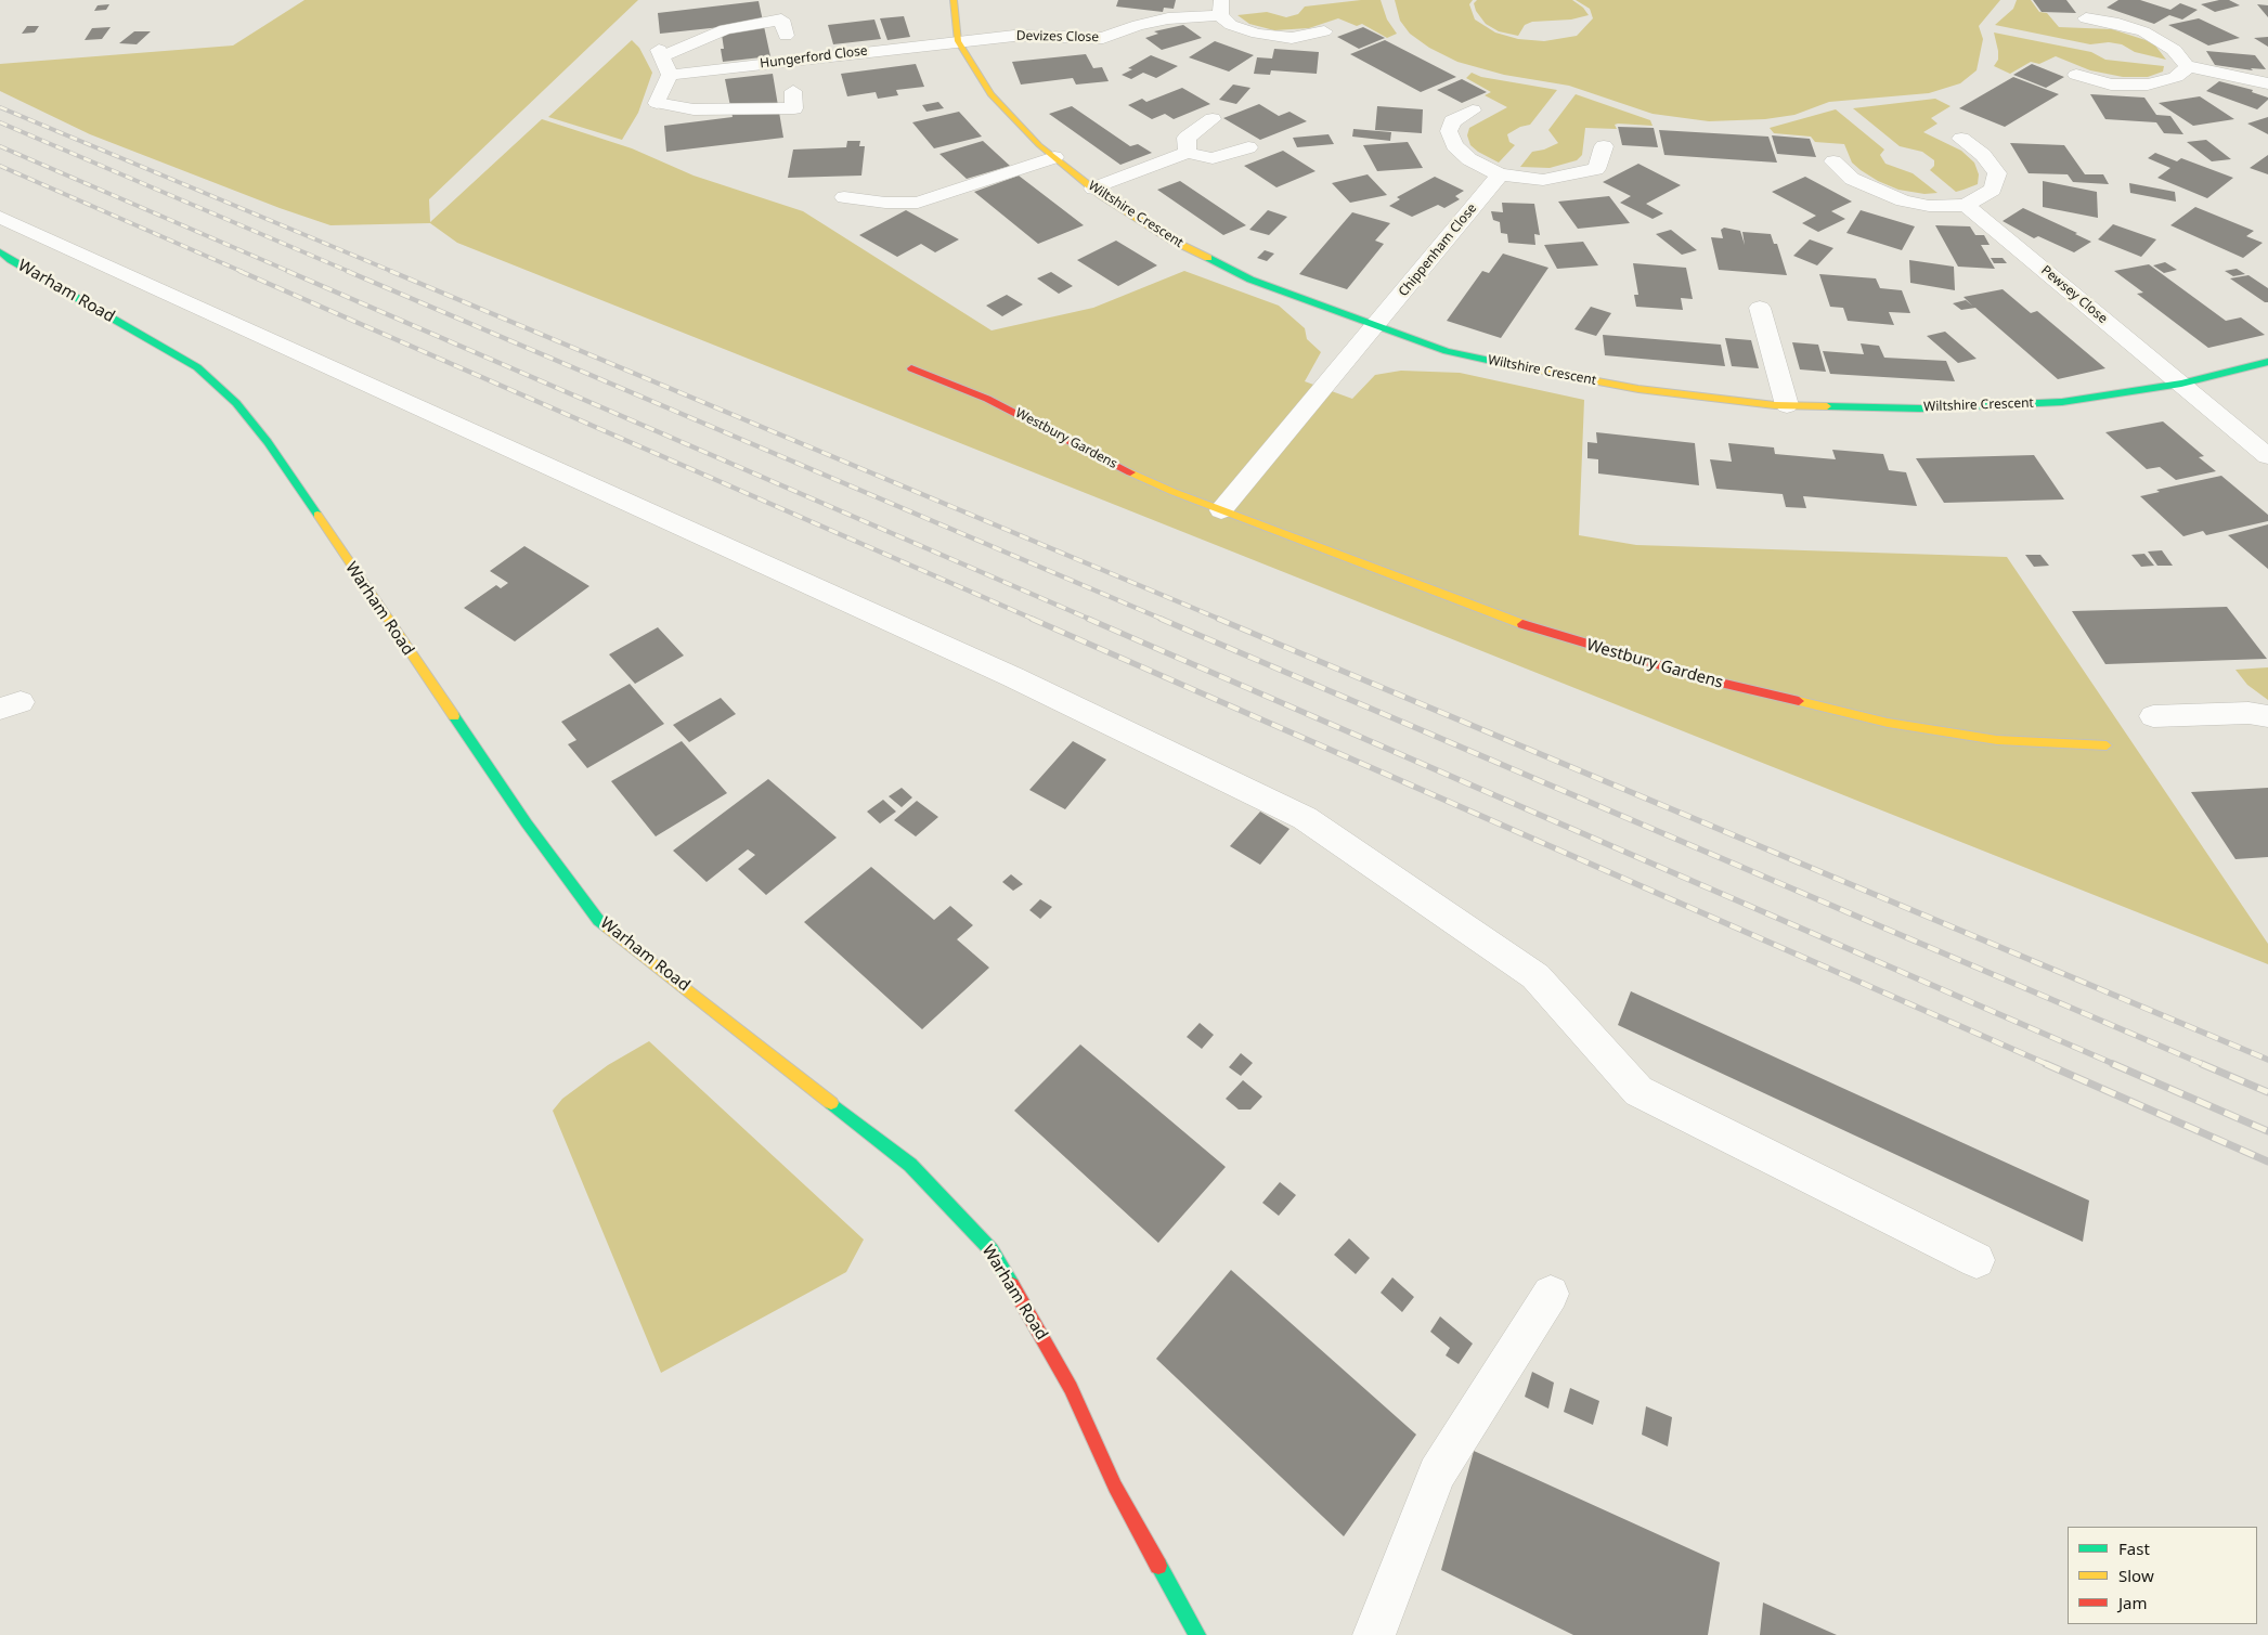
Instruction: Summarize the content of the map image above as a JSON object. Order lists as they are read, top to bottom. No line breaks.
{"streets":{"street":["Devizes Close","Hungerford Close","Wiltshire Crescent","Chippenham Close","Warham Road","Pewsey Close","Westbury Gardens"]},"crossings":[["Devizes Close","Hungerford Close"],["Devizes Close","Wiltshire Crescent"],["Hungerford Close","Wiltshire Crescent"],["Wiltshire Crescent","Chippenham Close"],["Wiltshire Crescent","Pewsey Close"]],"legend":["Fast","Slow","Jam"]}
